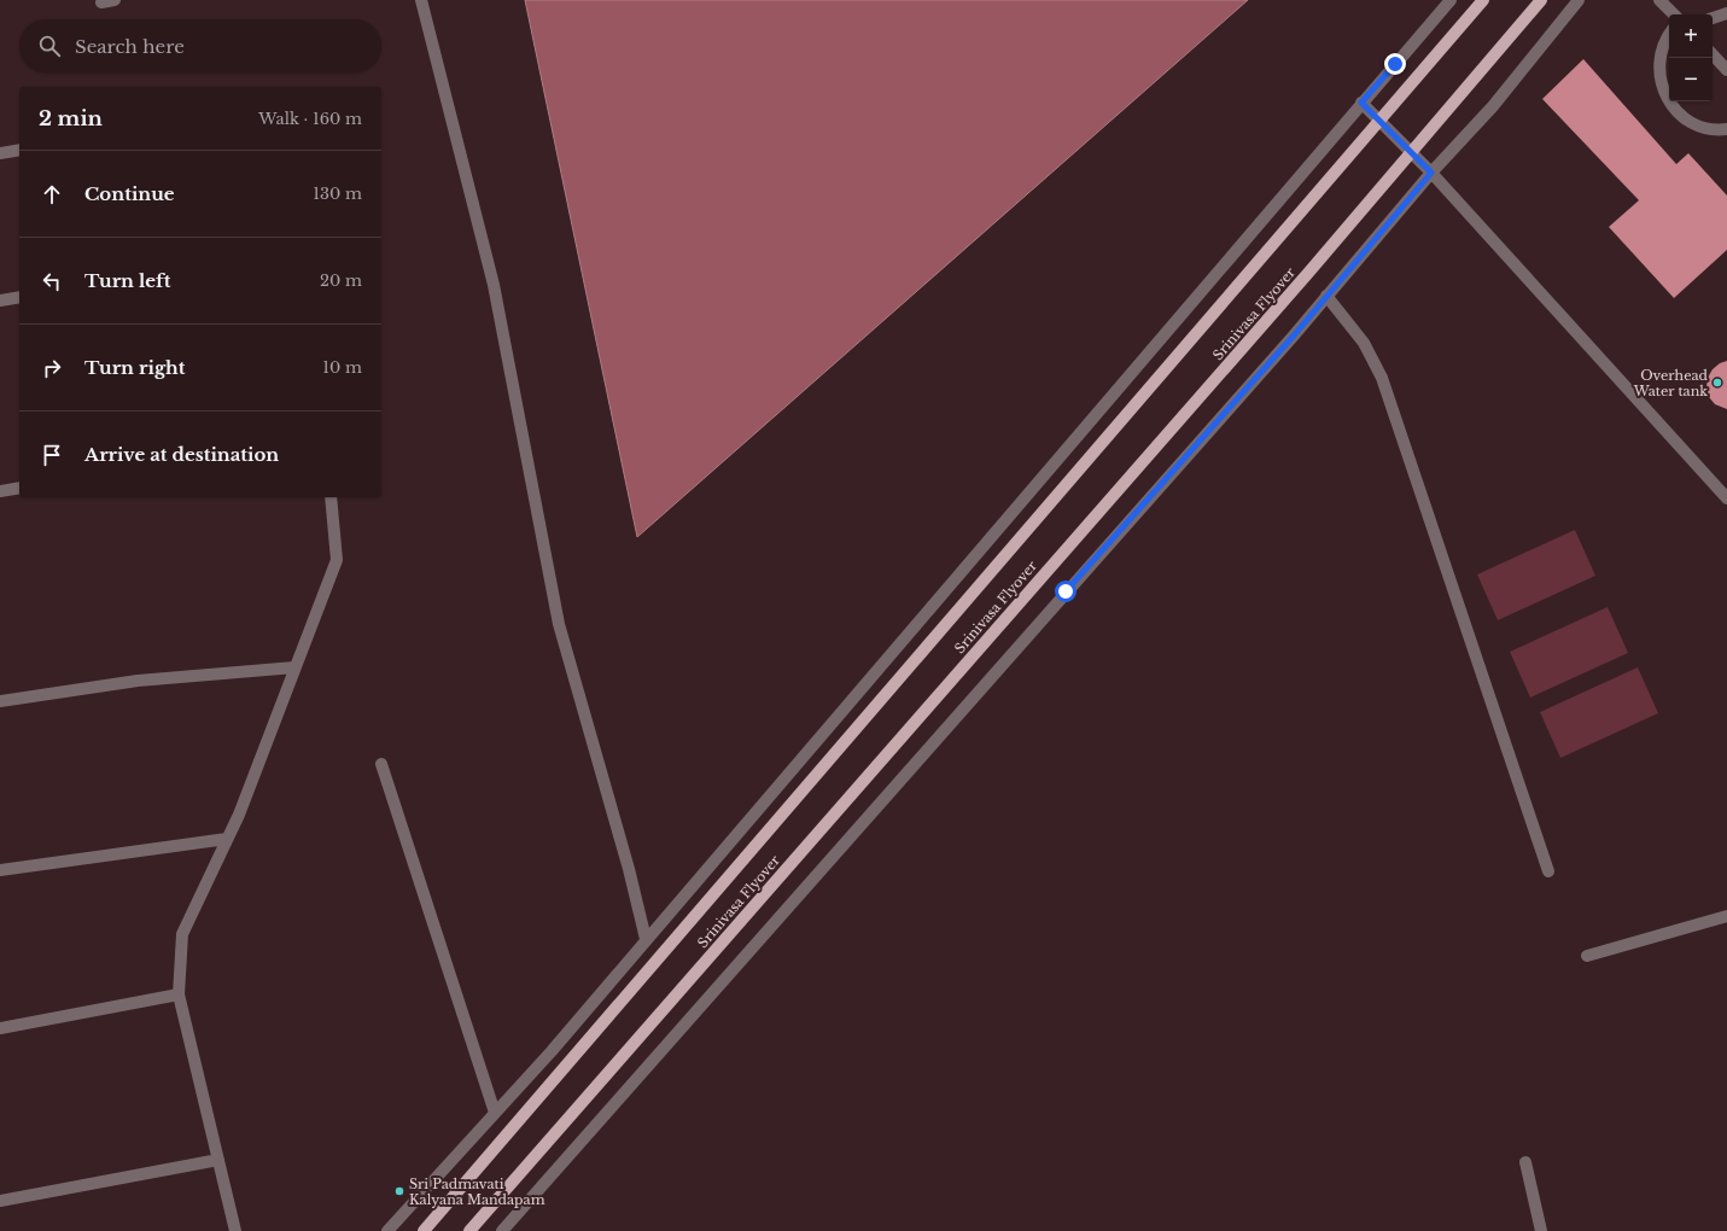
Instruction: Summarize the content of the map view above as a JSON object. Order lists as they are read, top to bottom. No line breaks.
{"streets":{"main road":["Srinivasa Flyover"]},"places":["Overhead Water tank","Sri Padmavati Kalyana Mandapam"],"page":{"map_buttons":["+","−"],"search":"Search here","heading":["2 min","Walk · 160 m"],"list":[["Continue","130 m"],["Turn left","20 m"],["Turn right","10 m"],"Arrive at destination"]}}
